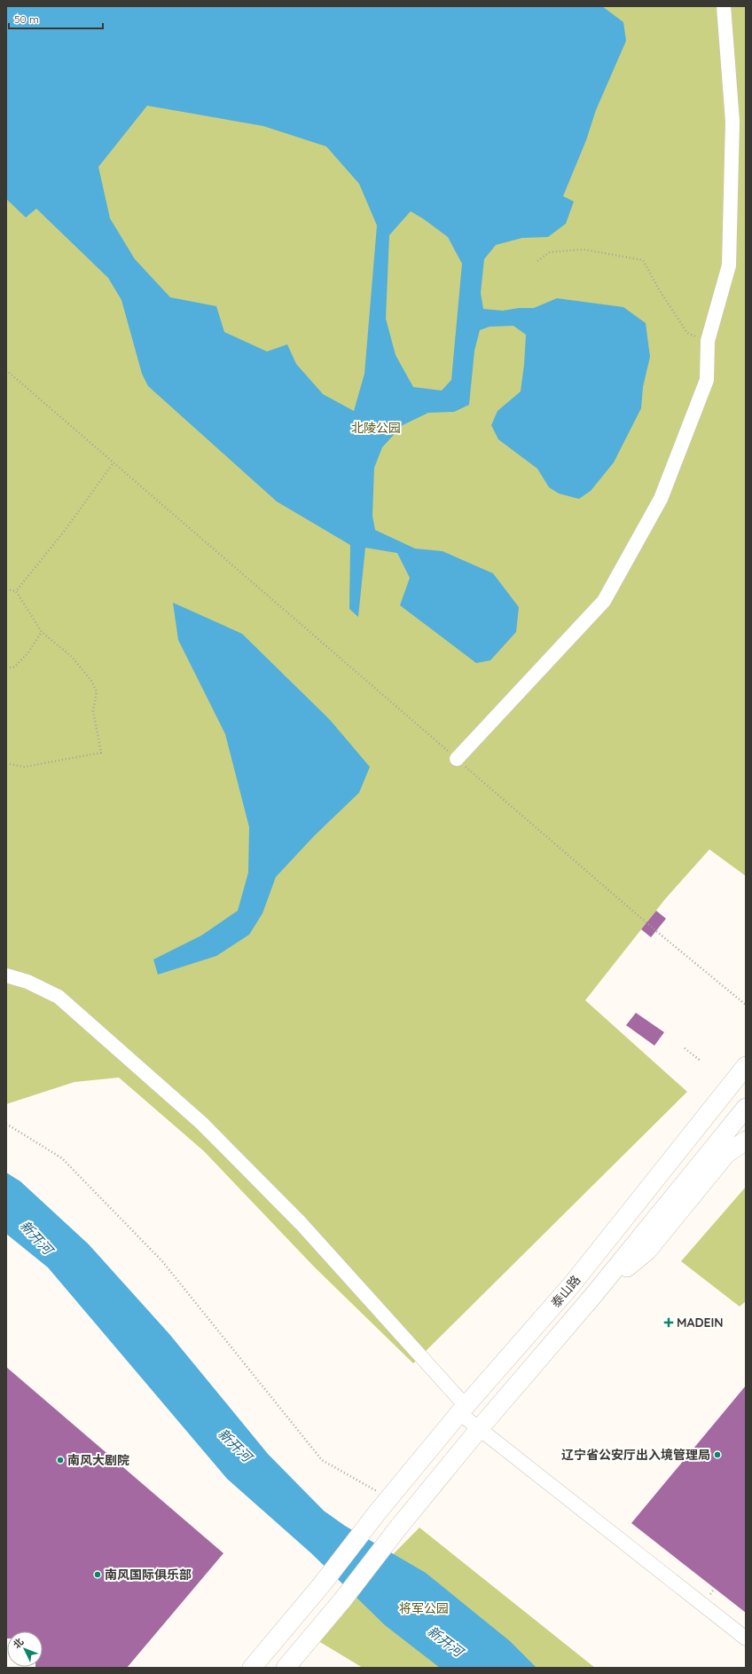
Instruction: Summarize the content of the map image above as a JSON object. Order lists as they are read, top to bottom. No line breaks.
{"streets":{"main road":["泰山路"]},"water":["新开河"],"parks":["北陵公园","将军公园"],"places":{"health":["MADEIN"],"other":["辽宁省公安厅出入境管理局","南风大剧院","南风国际俱乐部"]},"scale_bar":"50 m","north":"top left"}
